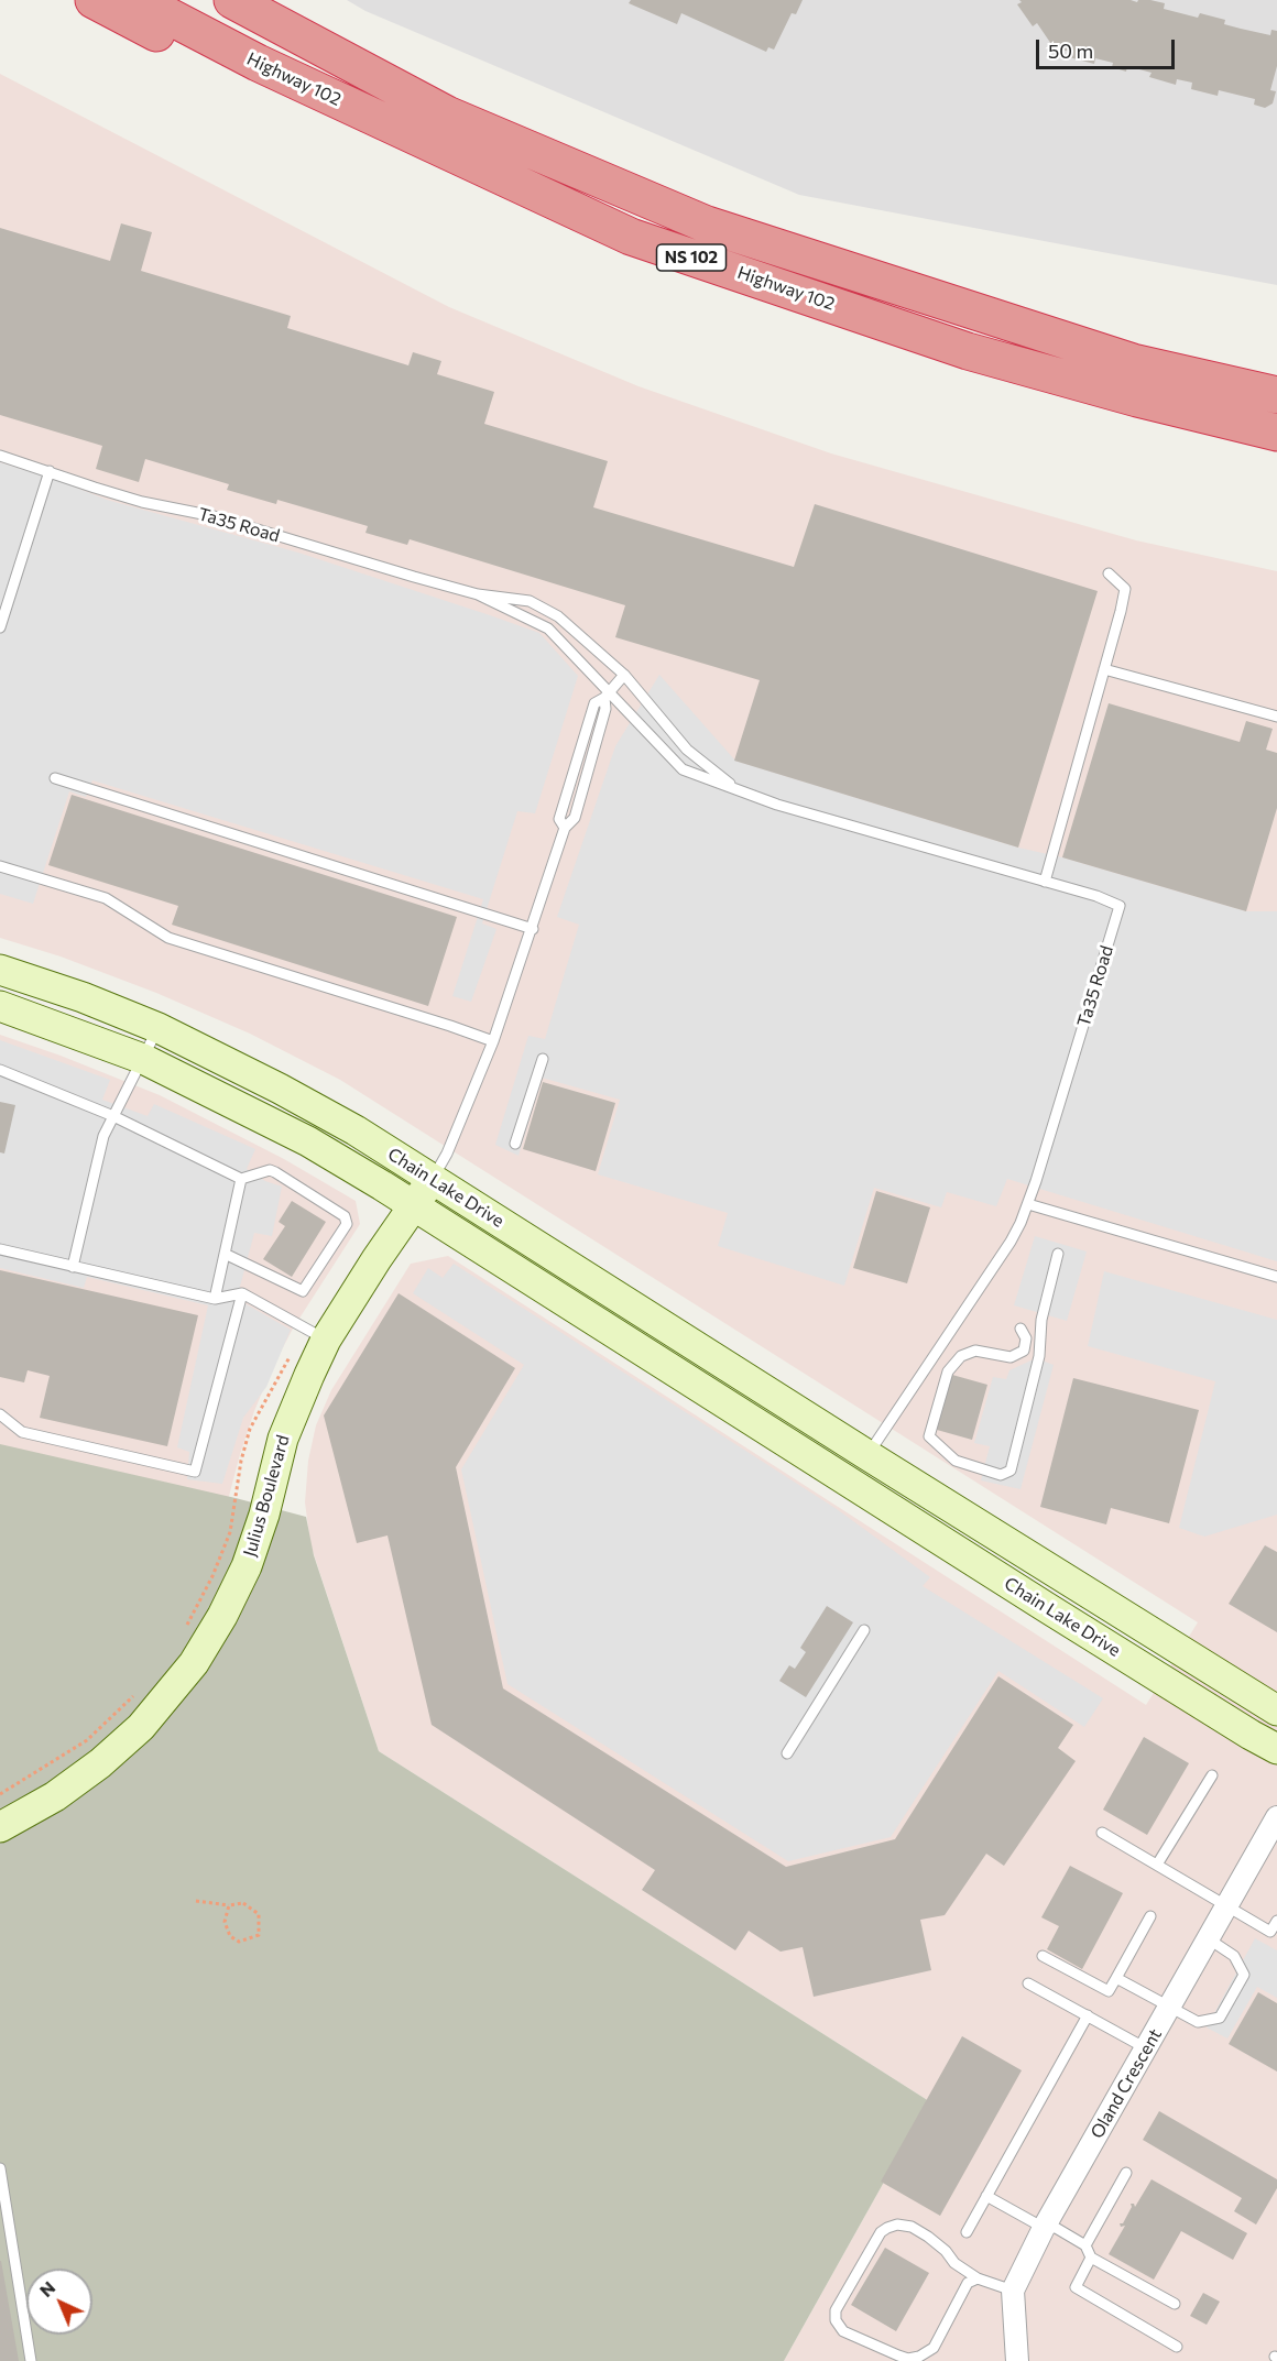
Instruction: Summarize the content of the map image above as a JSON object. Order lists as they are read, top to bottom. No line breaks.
{"streets":{"highway":["Highway 102","NS 102"],"street":["Chain Lake Drive","Julius Boulevard","Oland Crescent"],"lane":["Ta35 Road"]},"crossings":[["Chain Lake Drive","Julius Boulevard"]],"scale_bar":"50 m","north":"top left"}
